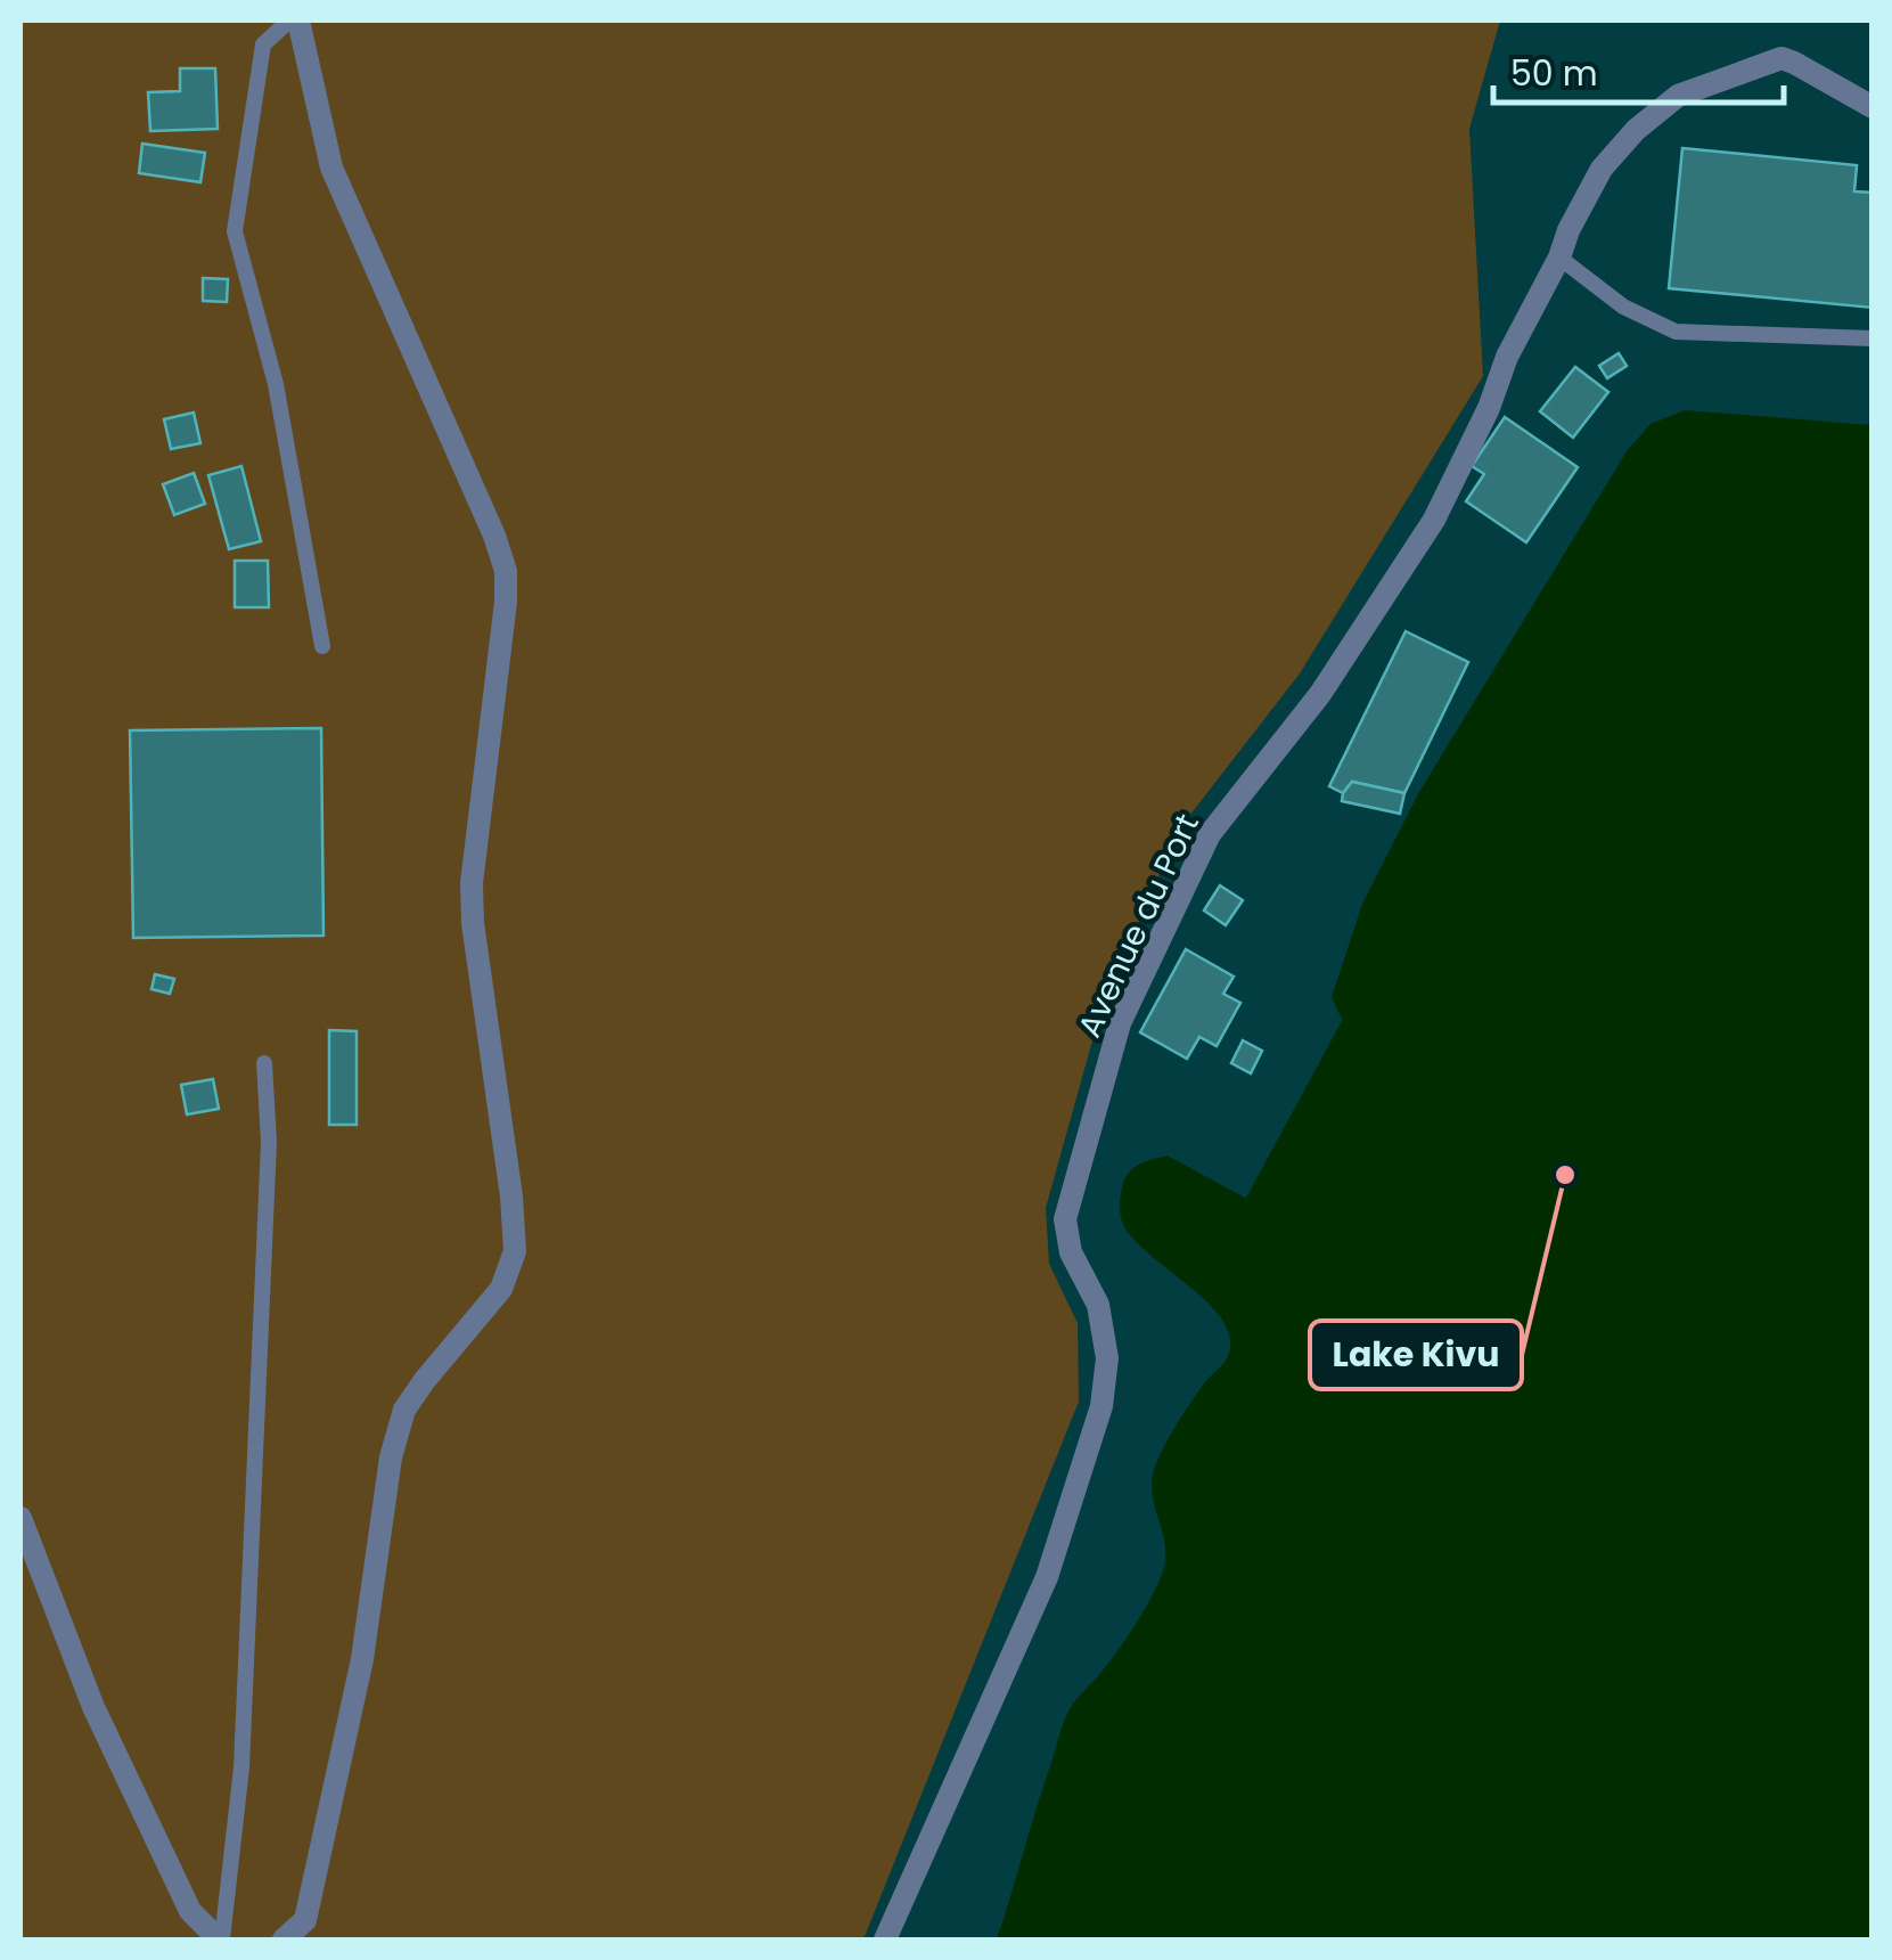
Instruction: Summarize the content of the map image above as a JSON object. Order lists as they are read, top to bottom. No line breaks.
{"streets":{"street":["Avenue du Port"]},"places":["Lake Kivu"],"scale_bar":"50 m"}
